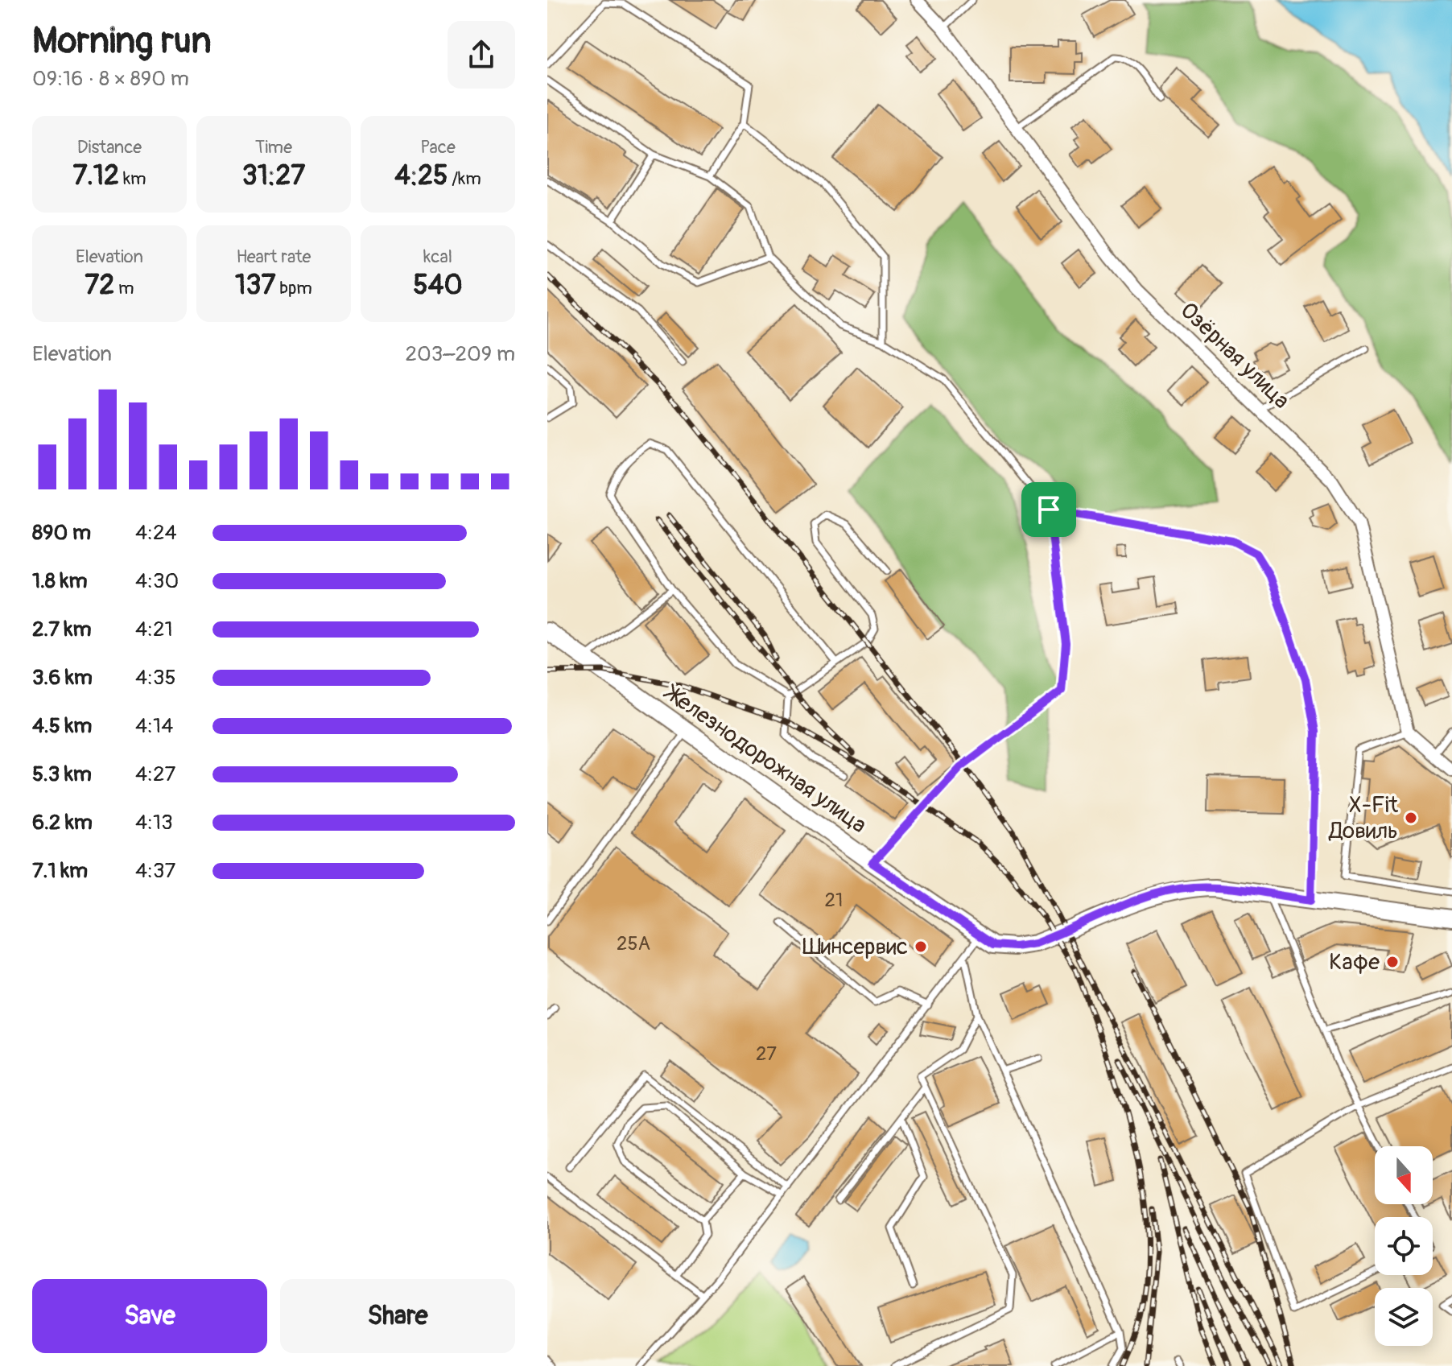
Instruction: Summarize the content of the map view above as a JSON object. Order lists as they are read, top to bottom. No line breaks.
{"streets":{"street":["Озёрная улица","Железнодорожная улица"]},"places":["X-Fit Довиль","Шинсервис","Кафе"],"house_numbers":["21","25А","27"],"north":"bottom","page":{"heading":["Morning run","09:16 · 8 × 890 m"],"stats":[["Distance","7.12 km"],["Time","31:27"],["Pace","4:25 /km"],["Elevation","72 m"],["Heart rate","137 bpm"],["kcal","540"]],"chart":["Elevation","203–209 m"],"list":[{"name":"890 m","note":"4:24"},{"name":"1.8 km","note":"4:30"},{"name":"2.7 km","note":"4:21"},{"name":"3.6 km","note":"4:35"},{"name":"4.5 km","note":"4:14"},{"name":"5.3 km","note":"4:27"},{"name":"6.2 km","note":"4:13"},{"name":"7.1 km","note":"4:37"}],"buttons":["Save","Share"]}}
